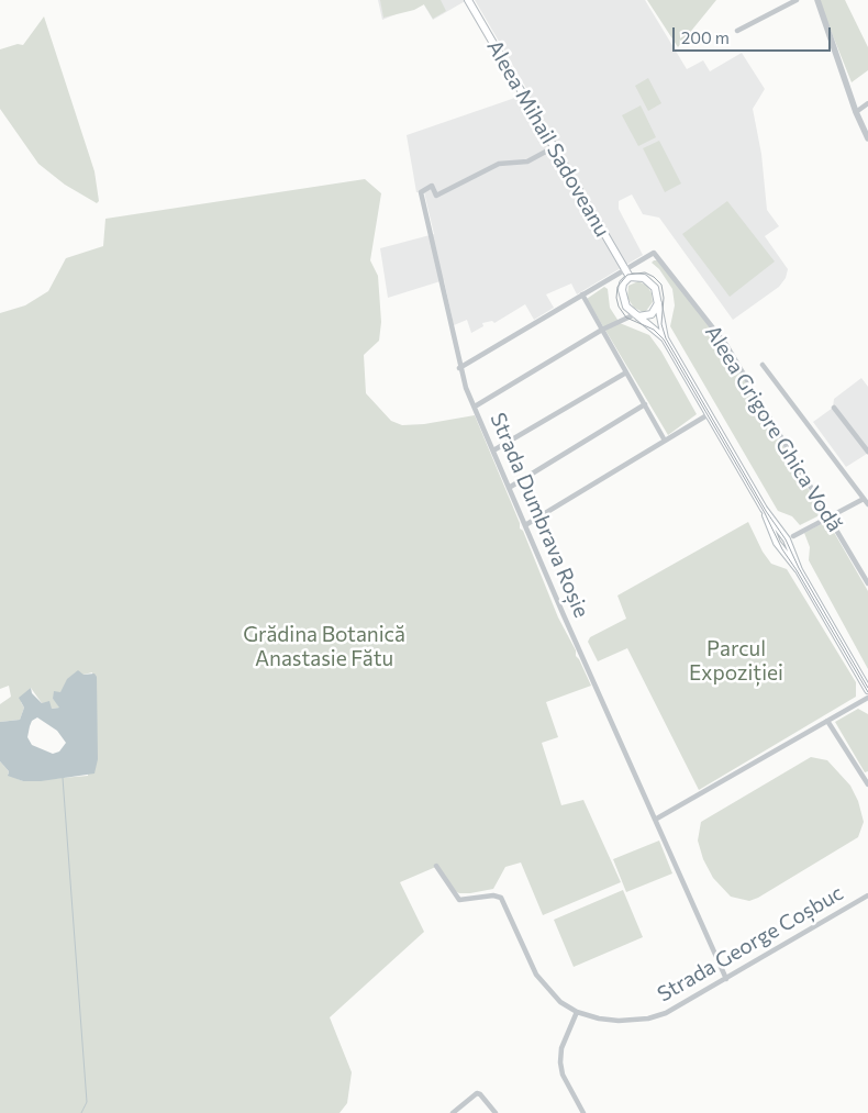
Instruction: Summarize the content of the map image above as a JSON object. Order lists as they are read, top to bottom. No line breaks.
{"streets":{"main road":["Aleea Mihail Sadoveanu"],"street":["Aleea Grigore Ghica Vodă","Strada Dumbrava Roșie","Strada George Coșbuc"]},"crossings":[["Aleea Mihail Sadoveanu","Aleea Grigore Ghica Vodă"],["Aleea Mihail Sadoveanu","Strada Dumbrava Roșie"],["Strada Dumbrava Roșie","Strada George Coșbuc"]],"parks":["Grădina Botanică Anastasie Fătu","Parcul Expoziției"],"scale_bar":"200 m"}
